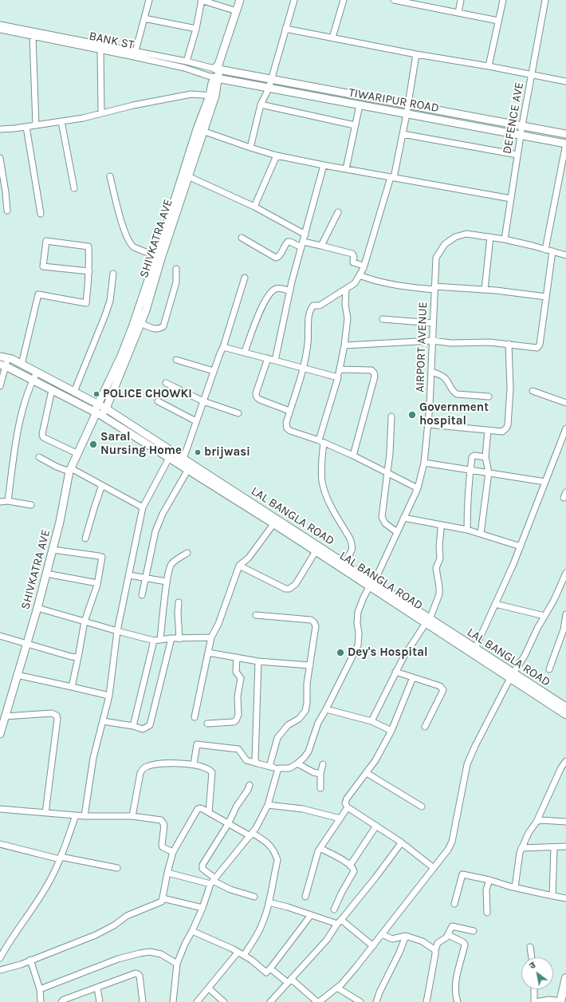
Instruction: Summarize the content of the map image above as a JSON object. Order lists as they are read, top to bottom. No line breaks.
{"streets":{"street":["BANK ST","TIWARIPUR ROAD","DEFENCE AVE","SHIVKATRA AVE","AIRPORT AVENUE","LAL BANGLA ROAD"]},"crossings":[["BANK ST","TIWARIPUR ROAD"],["BANK ST","SHIVKATRA AVE"],["TIWARIPUR ROAD","DEFENCE AVE"],["TIWARIPUR ROAD","SHIVKATRA AVE"],["DEFENCE AVE","AIRPORT AVENUE"],["SHIVKATRA AVE","LAL BANGLA ROAD"],["AIRPORT AVENUE","LAL BANGLA ROAD"]],"places":["POLICE CHOWKI","Government hospital","Saral Nursing Home","brijwasi","Dey's Hospital"],"north":"top left"}
